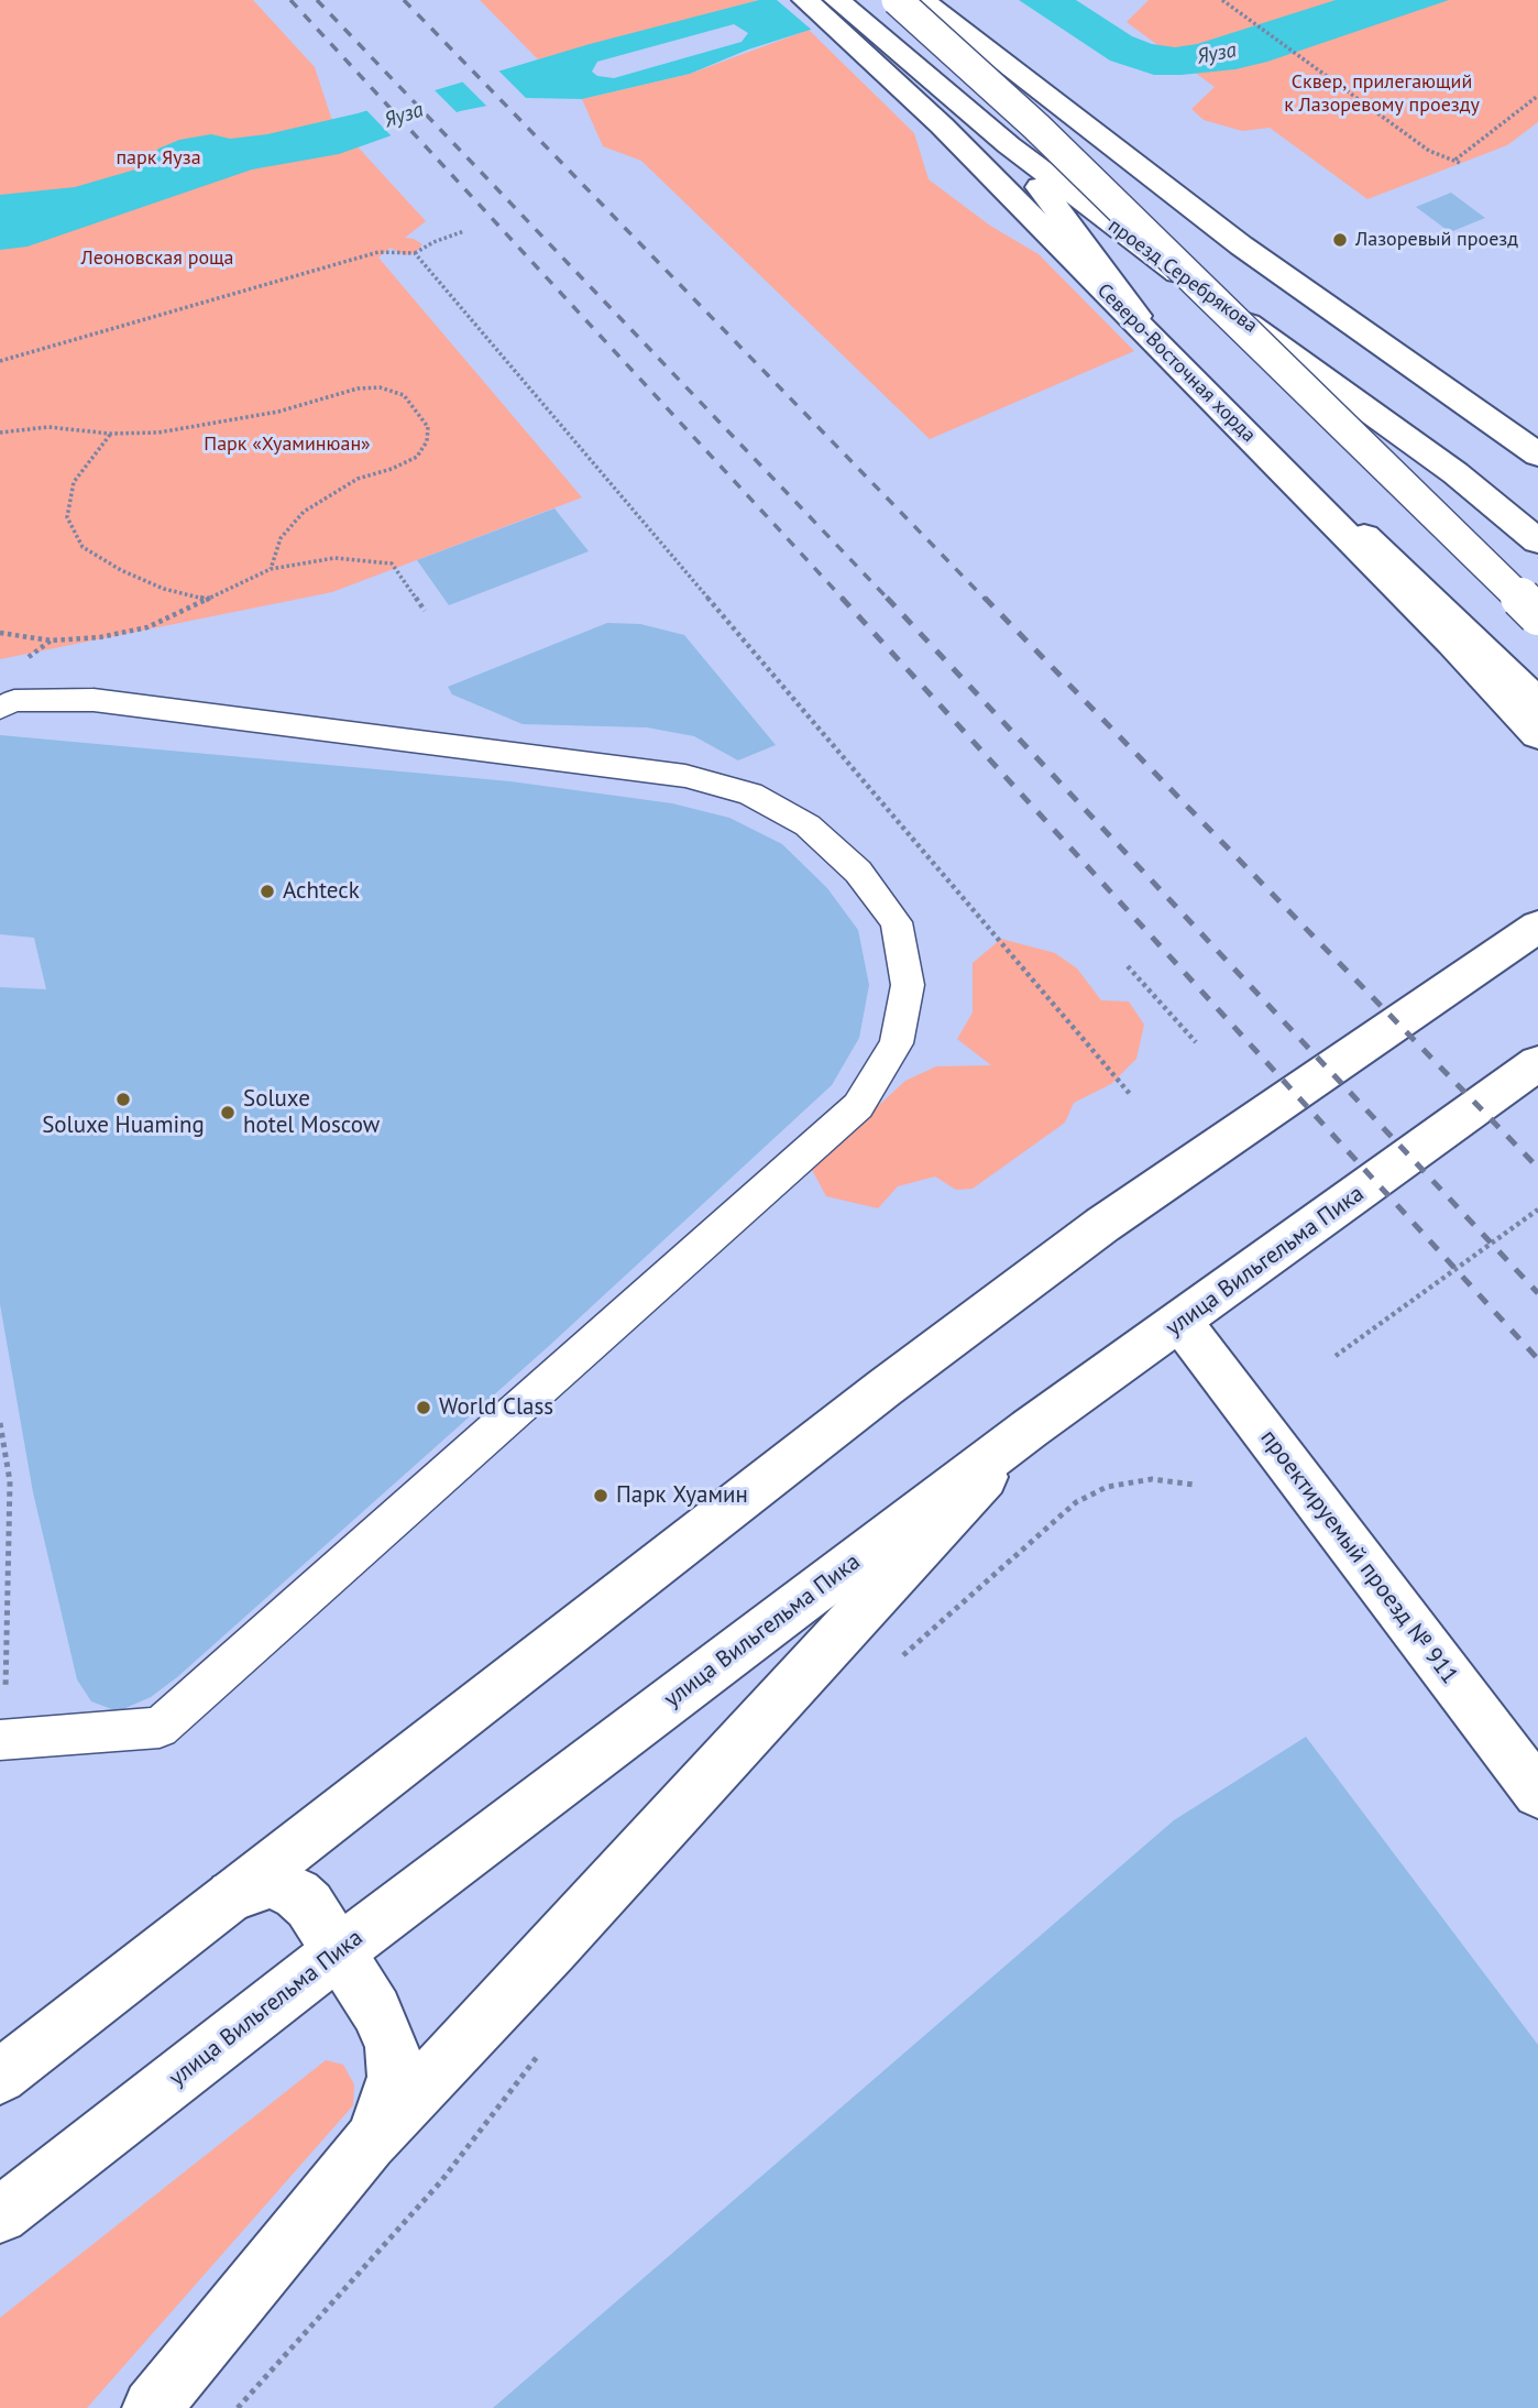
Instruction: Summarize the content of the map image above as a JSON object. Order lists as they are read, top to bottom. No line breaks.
{"streets":{"main road":["проезд Серебрякова","Северо-Восточная хорда","улица Вильгельма Пика","проектируемый проезд № 911"]},"crossings":[["улица Вильгельма Пика","проектируемый проезд № 911"]],"water":["Яуза"],"parks":["Сквер, прилегающий к Лазоревому проезду","парк Яуза","Леоновская роща","Парк «Хуаминюан»"],"places":["Лазоревый проезд","Achteck","Soluxe Huaming","Soluxe hotel Moscow","World Class","Парк Хуамин"]}
